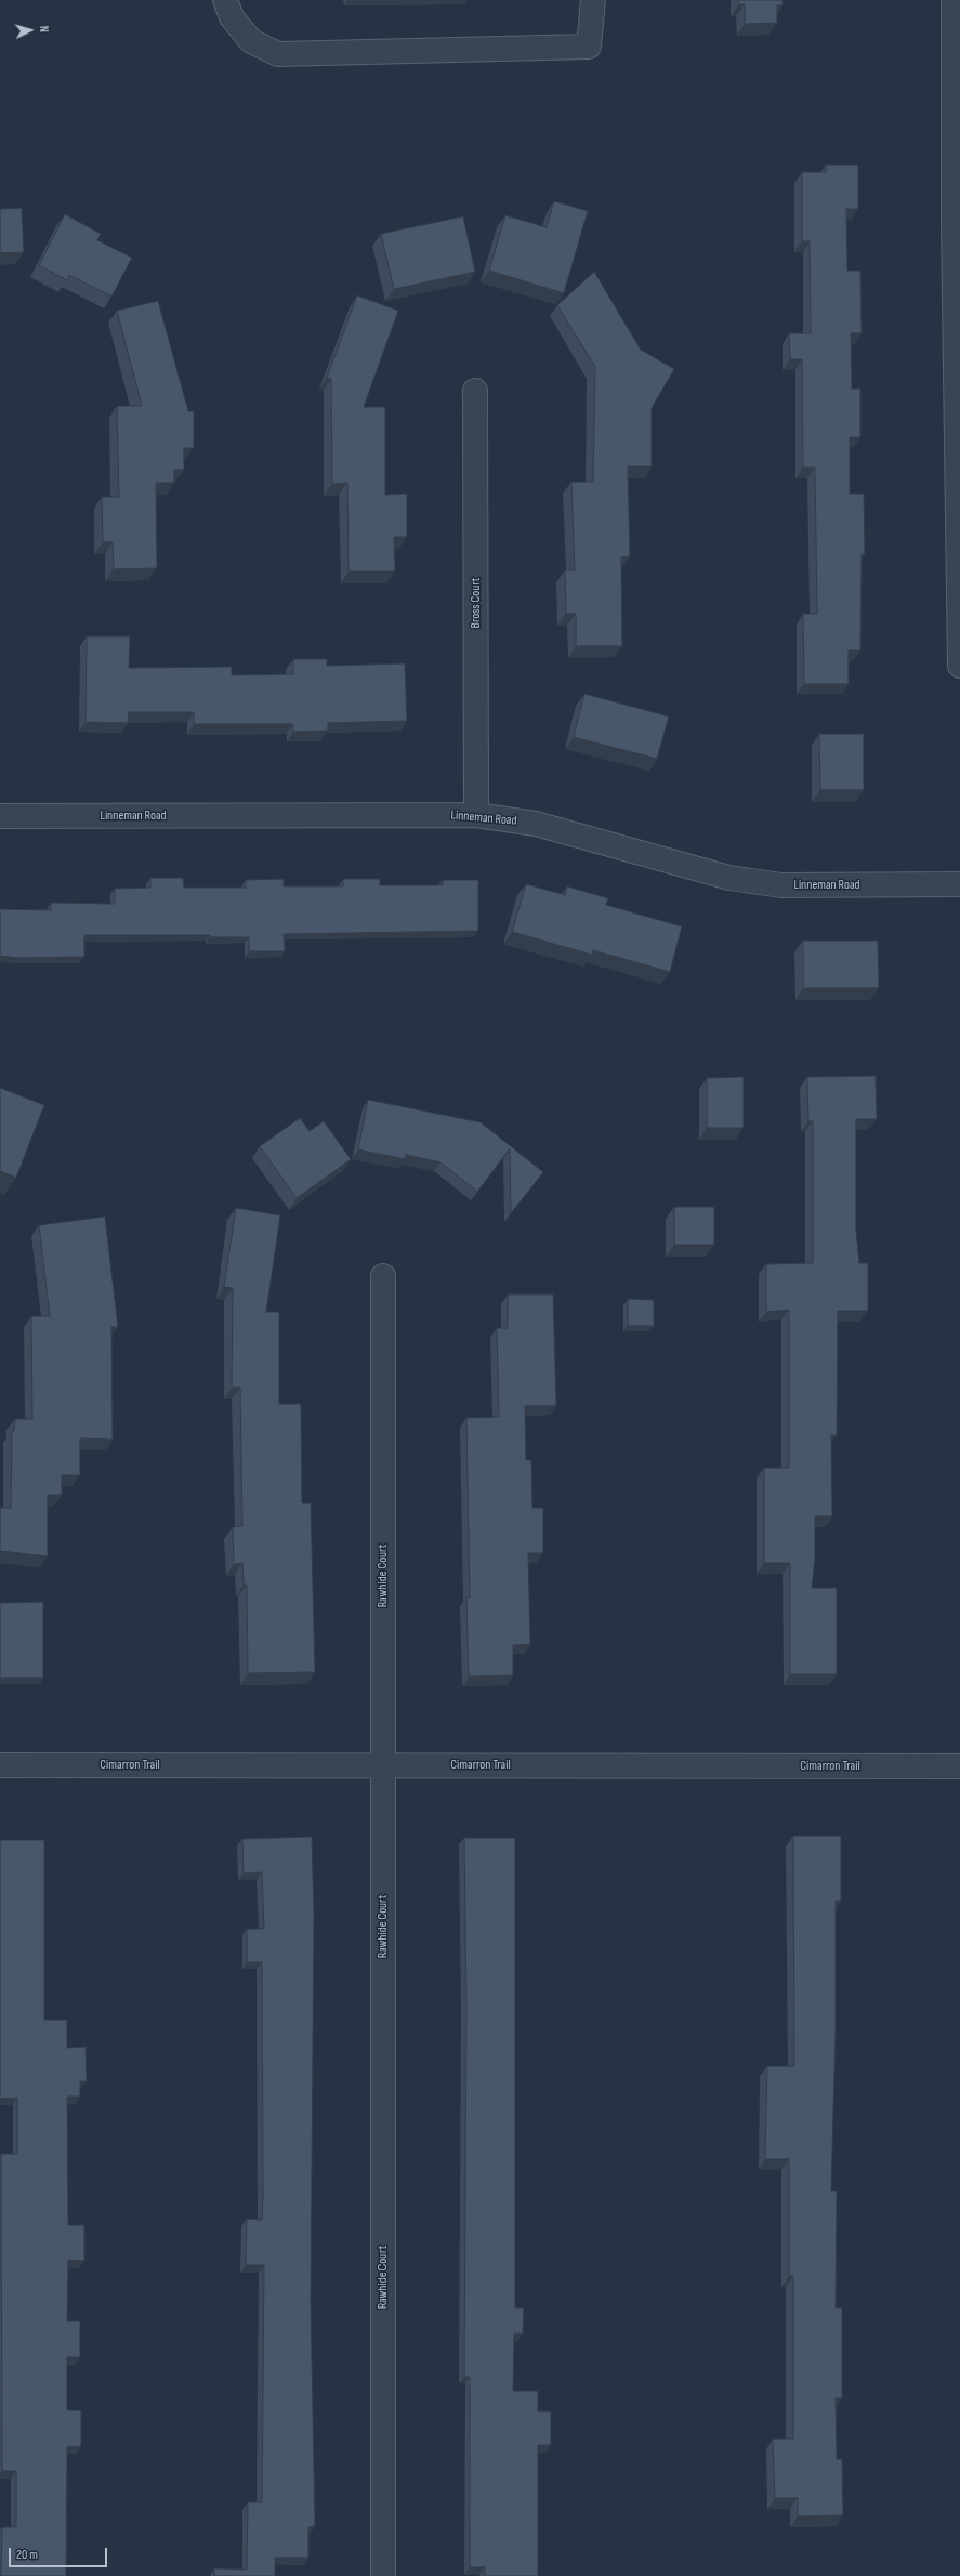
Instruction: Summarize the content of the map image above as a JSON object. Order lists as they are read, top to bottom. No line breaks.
{"streets":{"street":["Bross Court","Linneman Road","Rawhide Court","Cimarron Trail"]},"crossings":[["Bross Court","Linneman Road"],["Rawhide Court","Cimarron Trail"]],"scale_bar":"20 m","north":"right"}
